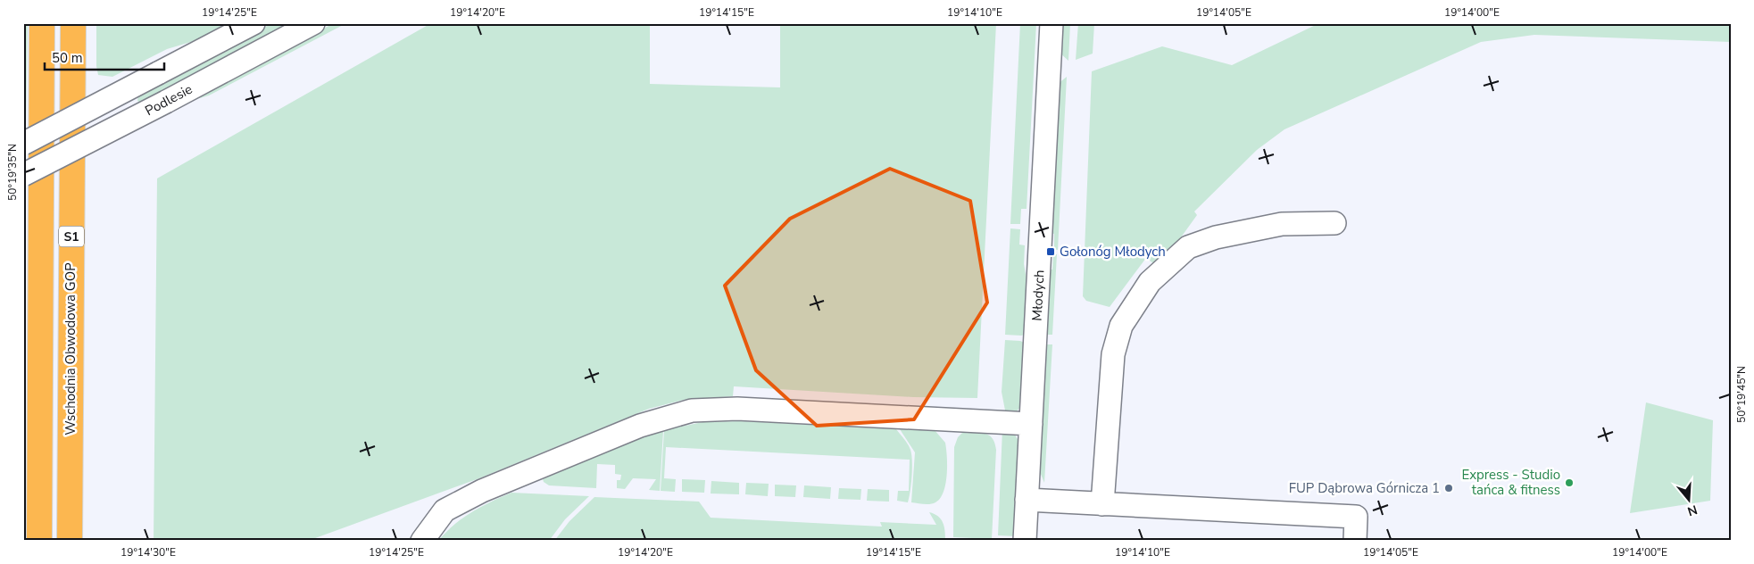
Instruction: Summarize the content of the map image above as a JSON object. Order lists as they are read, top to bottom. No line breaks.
{"streets":{"highway":["S1","Wschodnia Obwodowa GOP"],"street":["Podlesie","Młodych"]},"places":{"transit":["Gołonóg Młodych"],"other":["Express - Studio tańca & fitness","FUP Dąbrowa Górnicza 1"]},"scale_bar":"50 m","north":"bottom","coordinates":["19°14'25\"E","19°14'20\"E","19°14'15\"E","19°14'10\"E","19°14'05\"E","19°14'00\"E","50°19'35\"N","50°19'45\"N","19°14'30\"E"]}
